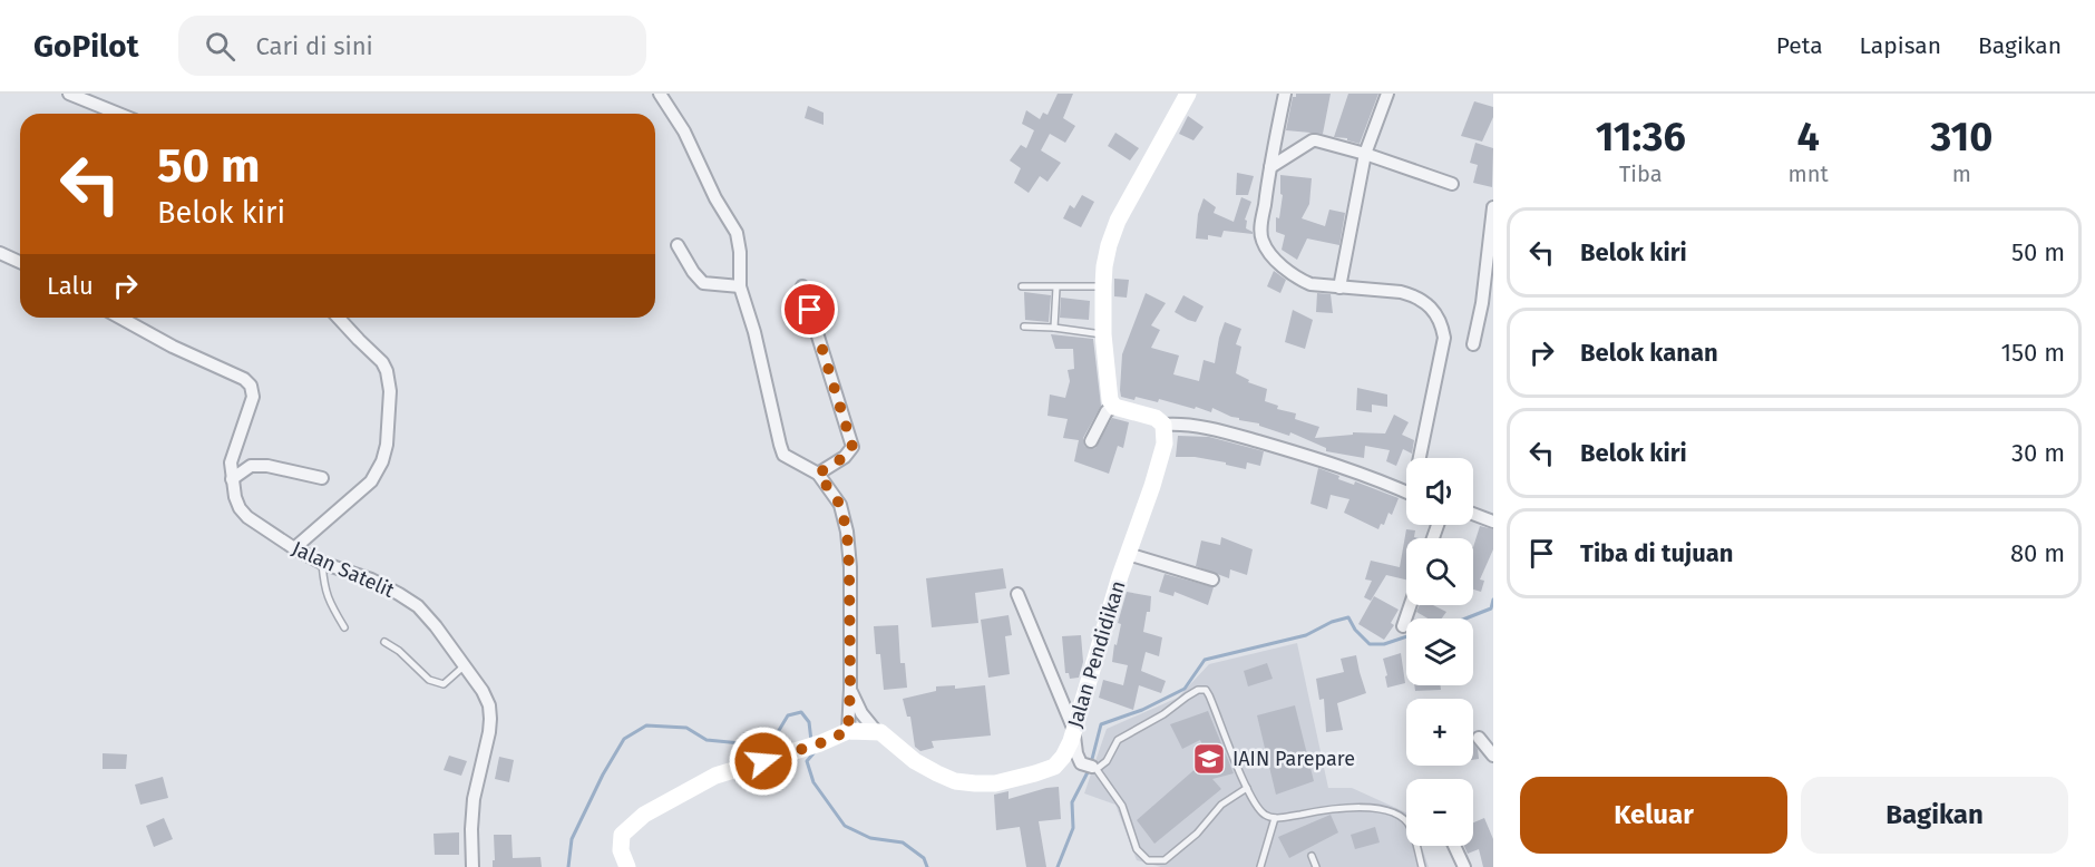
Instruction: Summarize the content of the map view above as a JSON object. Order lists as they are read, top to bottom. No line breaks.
{"streets":{"street":["Jalan Satelit","Jalan Pendidikan"]},"places":{"school or university":["IAIN Parepare"]},"page":{"header":"GoPilot","search":"Cari di sini","nav":["Peta","Lapisan","Bagikan"],"eta":["11:36","Tiba","4","mnt","310","m"],"turn":["50 m","Belok kiri"],"list":[{"name":"Belok kiri","value":"50 m"},{"name":"Belok kanan","value":"150 m"},{"name":"Belok kiri","value":"30 m"},{"name":"Tiba di tujuan","value":"80 m"}],"then":"Lalu","map_buttons":["+","−"],"buttons":["Keluar","Bagikan"]}}
